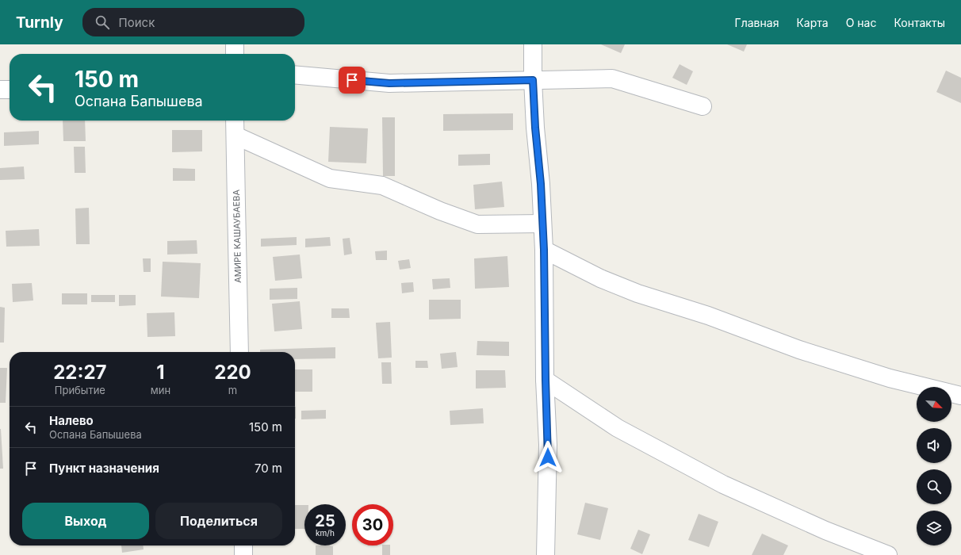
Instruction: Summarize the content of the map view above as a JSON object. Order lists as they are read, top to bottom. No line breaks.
{"streets":{"street":["АМИРЕ КАШАУБАЕВА"]},"north":"bottom right","page":{"header":"Turnly","search":"Поиск","nav":["Главная","Карта","О нас","Контакты"],"turn":["150 m","Оспана Бапышева"],"eta":["22:27","Прибытие","1","мин","220","m"],"list":[{"name":"Налево","note":"Оспана Бапышева","value":"150 m"},{"name":"Пункт назначения","value":"70 m"}],"buttons":["Выход","Поделиться"],"speed":"25 km/h","limit":"30"}}
